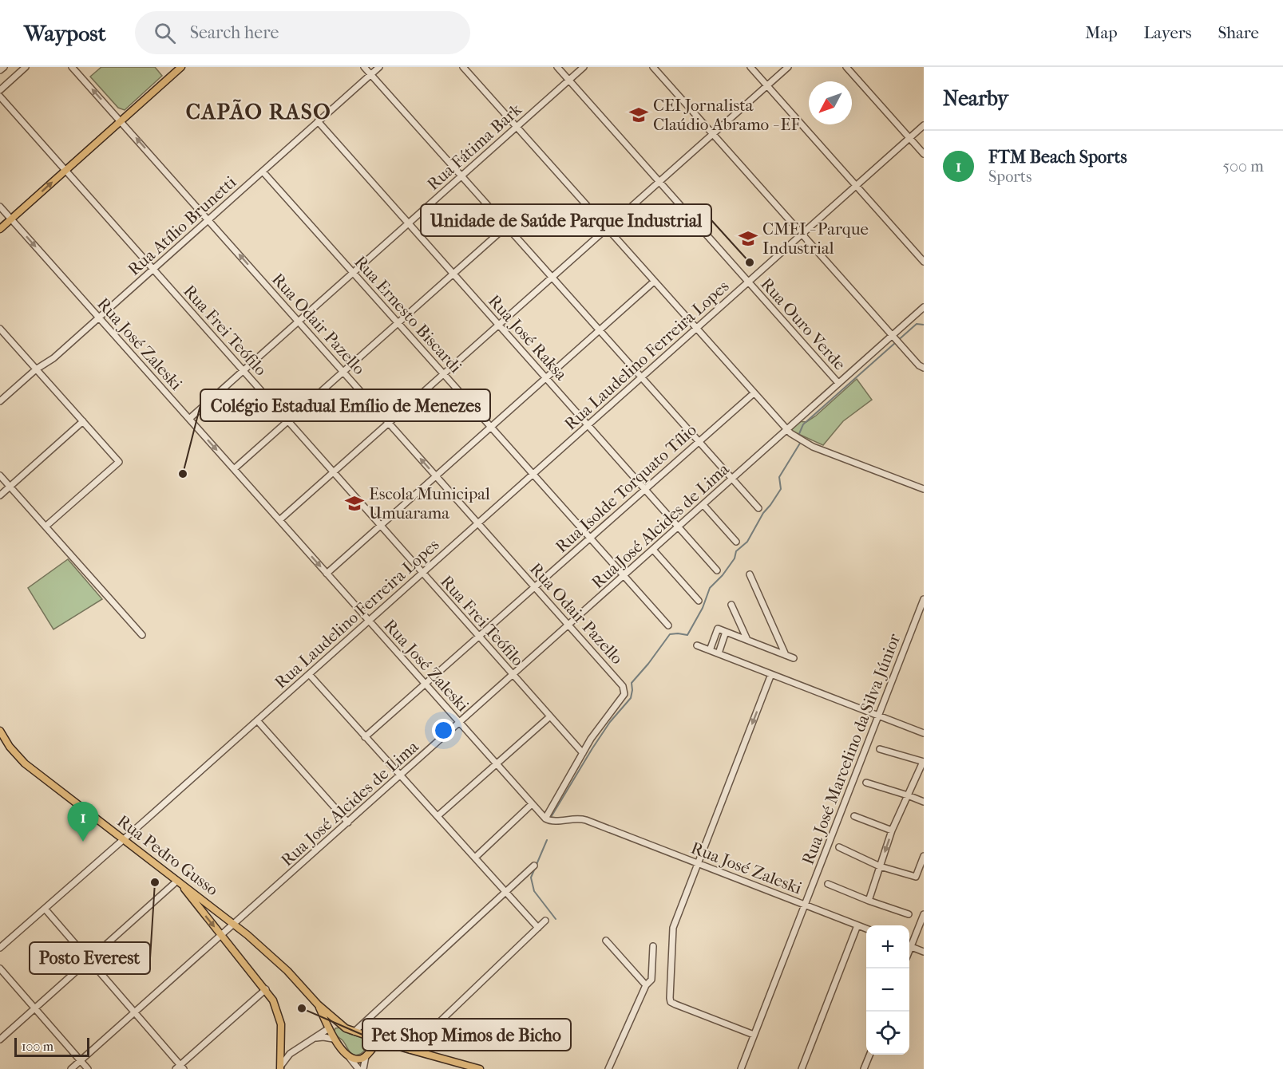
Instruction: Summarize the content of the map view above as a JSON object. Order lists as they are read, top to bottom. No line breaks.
{"streets":{"main road":["Rua Pedro Gusso"],"street":["Rua Fátima Bark","Rua Atílio Brunetti","Rua Ernesto Biscardi","Rua Odair Pazello","Rua Ouro Verde","Rua Frei Teófilo","Rua José Raksa","Rua José Zaleski","Rua Laudelino Ferreira Lopes","Rua Isolde Torquato Tílio","Rua José Alcides de Lima","Rua José Marcelino da Silva Júnior"]},"crossings":[["Rua Fátima Bark","Rua Ernesto Biscardi"],["Rua Fátima Bark","Rua Odair Pazello"],["Rua Fátima Bark","Rua Ouro Verde"],["Rua Fátima Bark","Rua Frei Teófilo"],["Rua Fátima Bark","Rua José Raksa"],["Rua Fátima Bark","Rua José Zaleski"],["Rua Atílio Brunetti","Rua Ernesto Biscardi"],["Rua Atílio Brunetti","Rua Odair Pazello"],["Rua Atílio Brunetti","Rua Frei Teófilo"],["Rua Atílio Brunetti","Rua José Raksa"],["Rua Atílio Brunetti","Rua José Zaleski"],["Rua Ernesto Biscardi","Rua Laudelino Ferreira Lopes"],["Rua Ernesto Biscardi","Rua Isolde Torquato Tílio"],["Rua Ernesto Biscardi","Rua José Alcides de Lima"],["Rua Odair Pazello","Rua Frei Teófilo"],["Rua Odair Pazello","Rua Laudelino Ferreira Lopes"],["Rua Odair Pazello","Rua Isolde Torquato Tílio"],["Rua Odair Pazello","Rua José Alcides de Lima"],["Rua Ouro Verde","Rua Laudelino Ferreira Lopes"],["Rua Ouro Verde","Rua José Alcides de Lima"],["Rua Frei Teófilo","Rua Laudelino Ferreira Lopes"],["Rua Frei Teófilo","Rua Isolde Torquato Tílio"],["Rua Frei Teófilo","Rua José Alcides de Lima"],["Rua José Raksa","Rua Laudelino Ferreira Lopes"],["Rua José Raksa","Rua Isolde Torquato Tílio"],["Rua José Raksa","Rua José Alcides de Lima"],["Rua José Zaleski","Rua Laudelino Ferreira Lopes"],["Rua José Zaleski","Rua Isolde Torquato Tílio"],["Rua José Zaleski","Rua José Alcides de Lima"],["Rua José Zaleski","Rua José Marcelino da Silva Júnior"],["Rua Laudelino Ferreira Lopes","Rua Pedro Gusso"],["Rua José Alcides de Lima","Rua Pedro Gusso"]],"one_way":["Rua Odair Pazello"],"districts":["CAPÃO RASO"],"places":{"school or university":["CEI Jornalista Claúdio Abramo - EF","CMEI - Parque Industrial","Escola Municipal Umuarama"],"other":["Unidade de Saúde Parque Industrial","Colégio Estadual Emílio de Menezes","Posto Everest","Pet Shop Mimos de Bicho"]},"scale_bar":"100 m","north":"bottom left","page":{"header":"Waypost","search":"Search here","nav":["Map","Layers","Share"],"heading":"Nearby","list":[{"mark":"1","name":"FTM Beach Sports","note":"Sports","value":"500 m"}],"pins":"1","map_buttons":["+","−"],"scale":"100 m"}}
